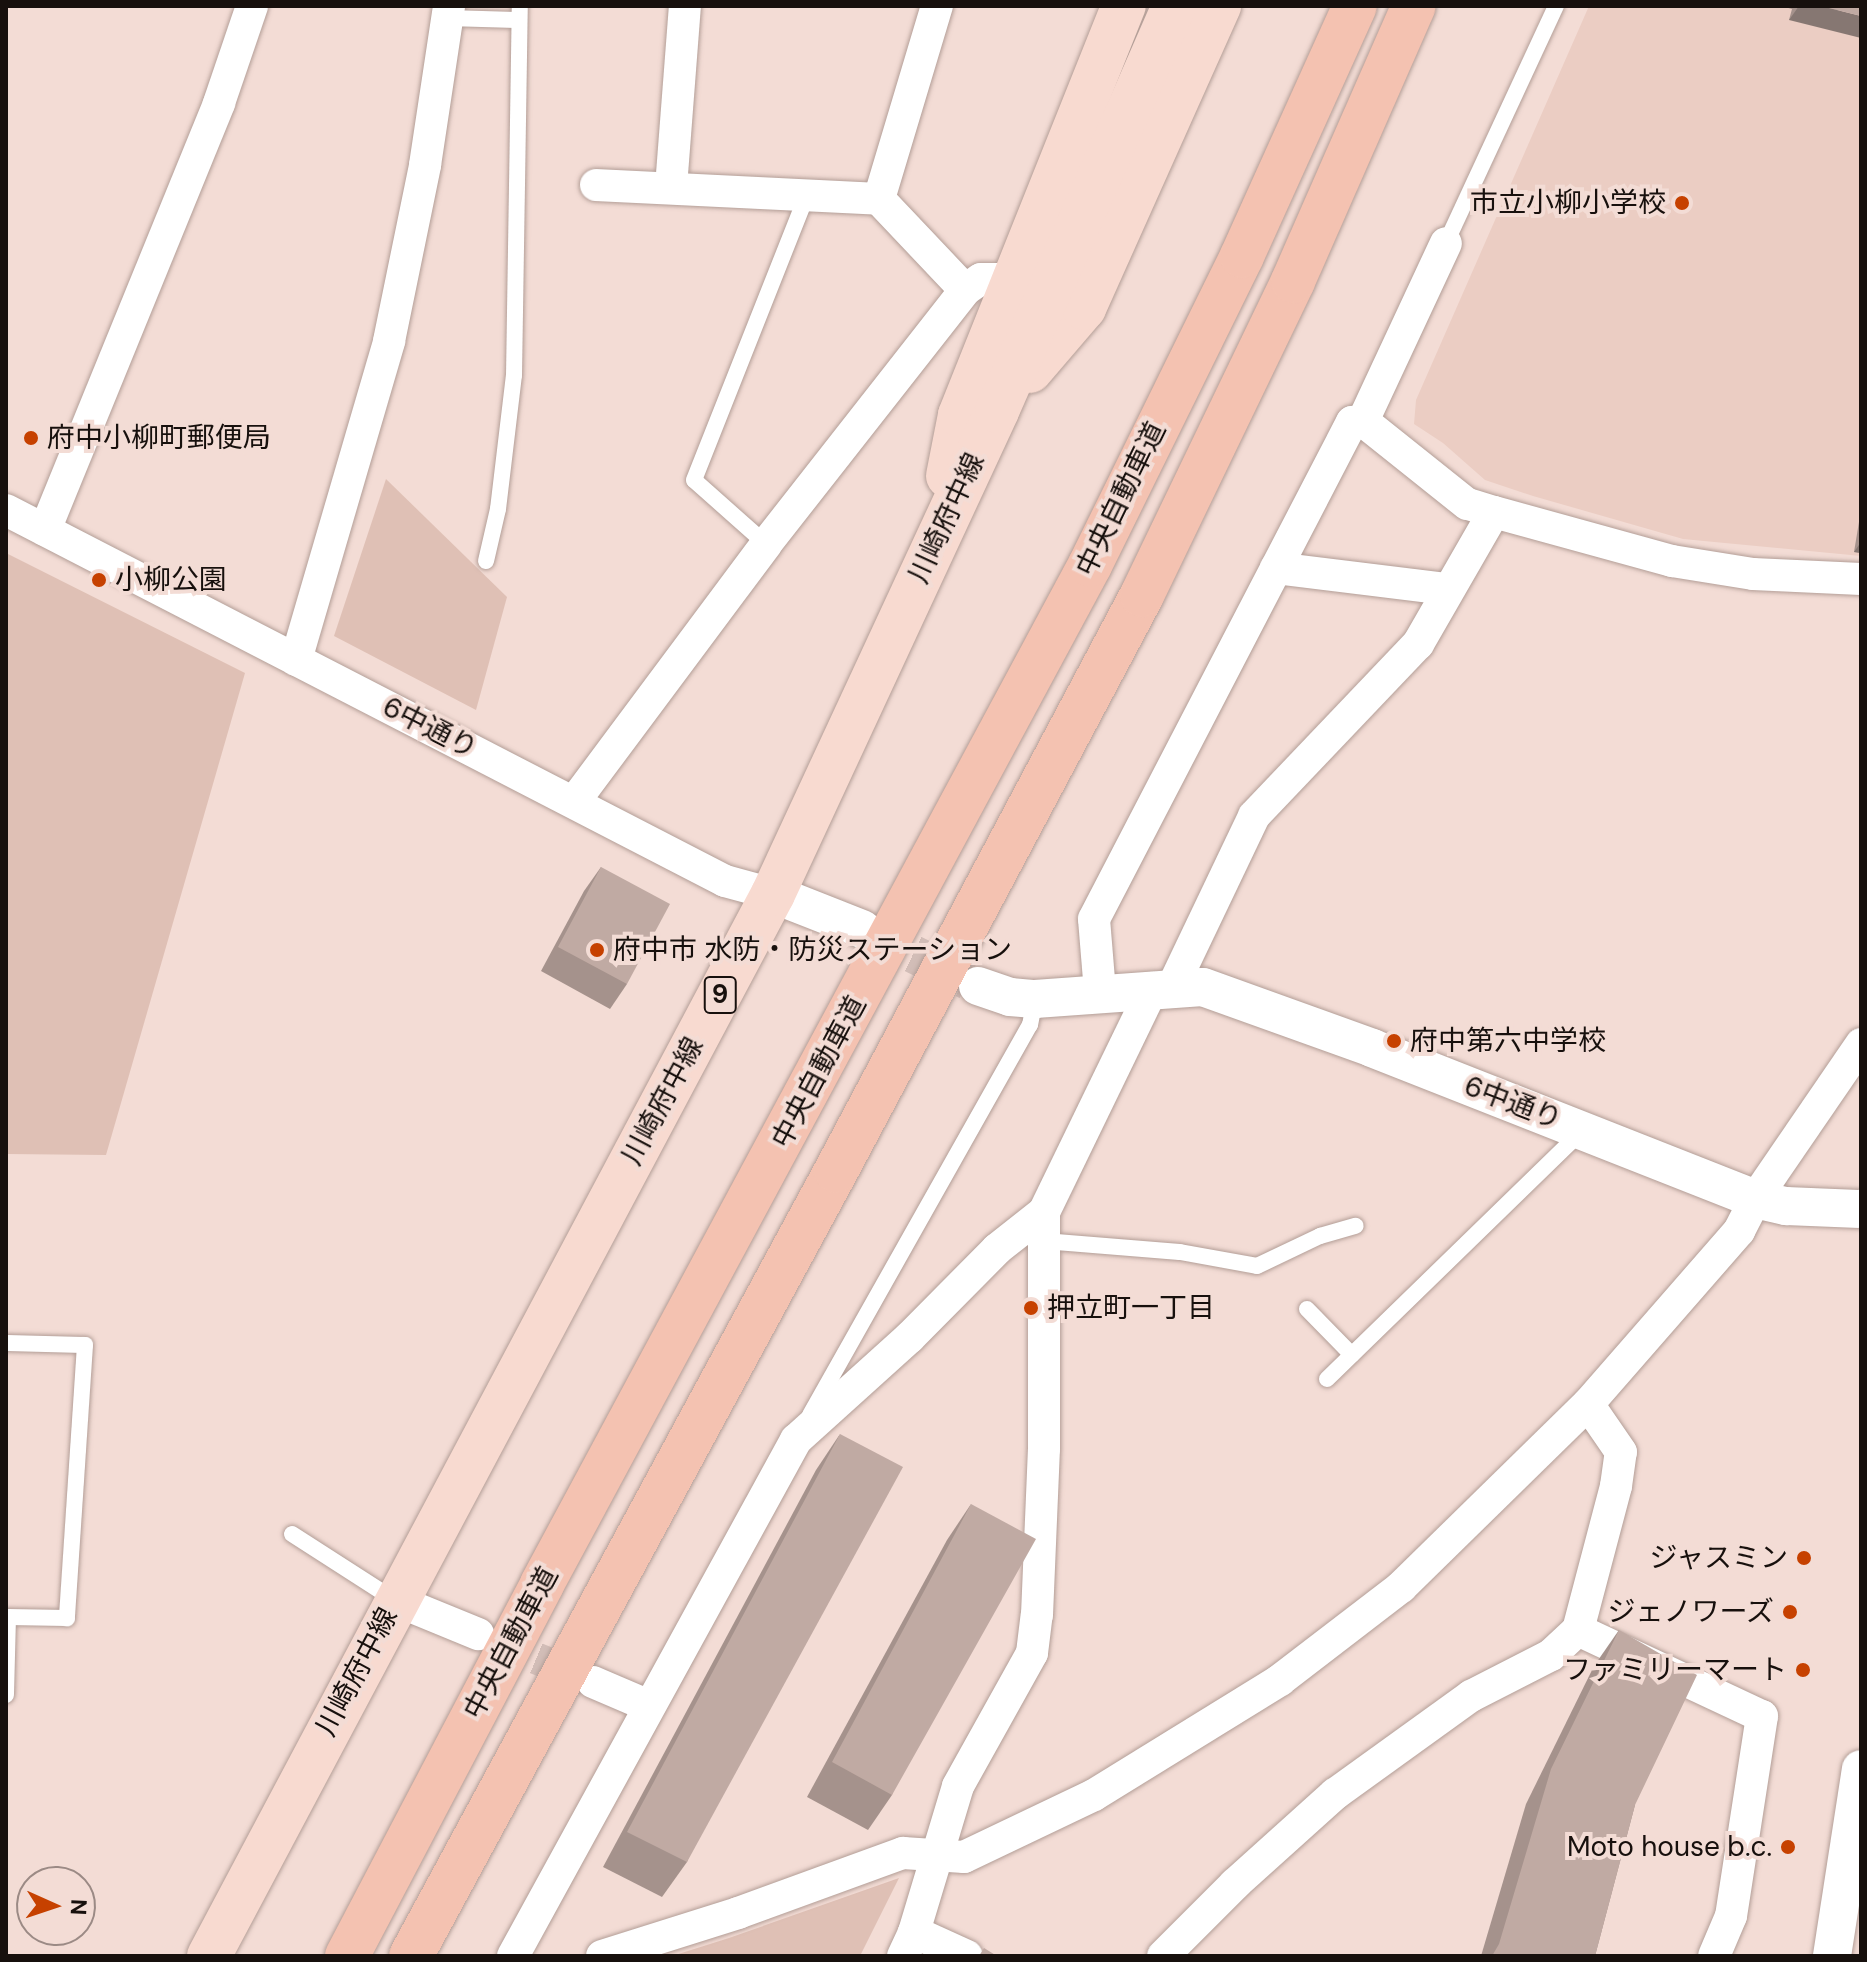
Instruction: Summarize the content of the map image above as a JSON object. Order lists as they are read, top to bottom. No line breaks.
{"streets":{"highway":["中央自動車道"],"main road":["川崎府中線","9"],"street":["6中通り"]},"crossings":[["川崎府中線","6中通り"]],"places":["市立小柳小学校","府中小柳町郵便局","小柳公園","府中市 水防・防災ステーション","府中第六中学校","押立町一丁目","ジャスミン","ジェノワーズ","ファミリーマート","Moto house b.c."],"north":"right"}
